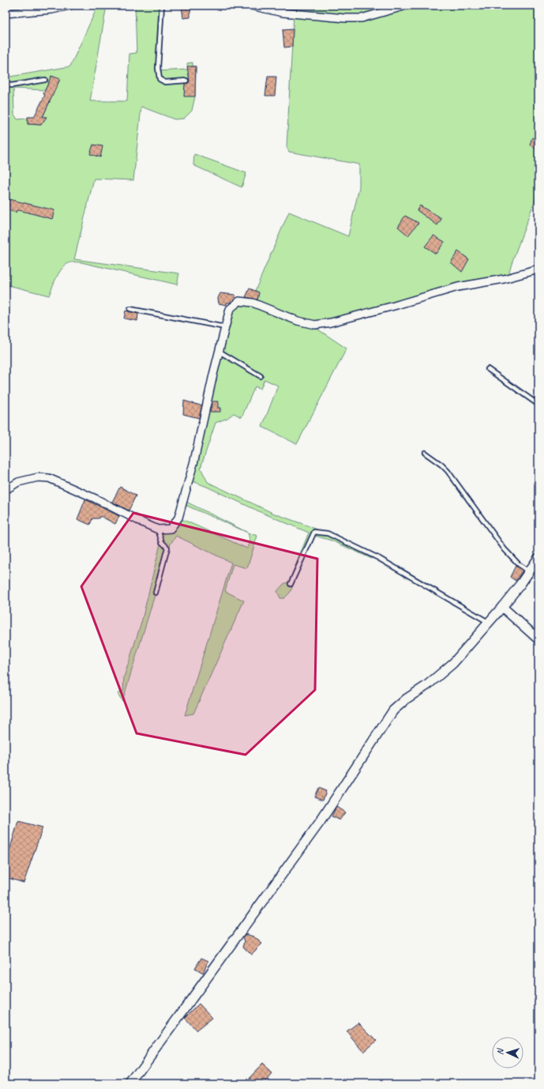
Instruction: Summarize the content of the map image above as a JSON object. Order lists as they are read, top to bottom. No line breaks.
{"north":"left"}
